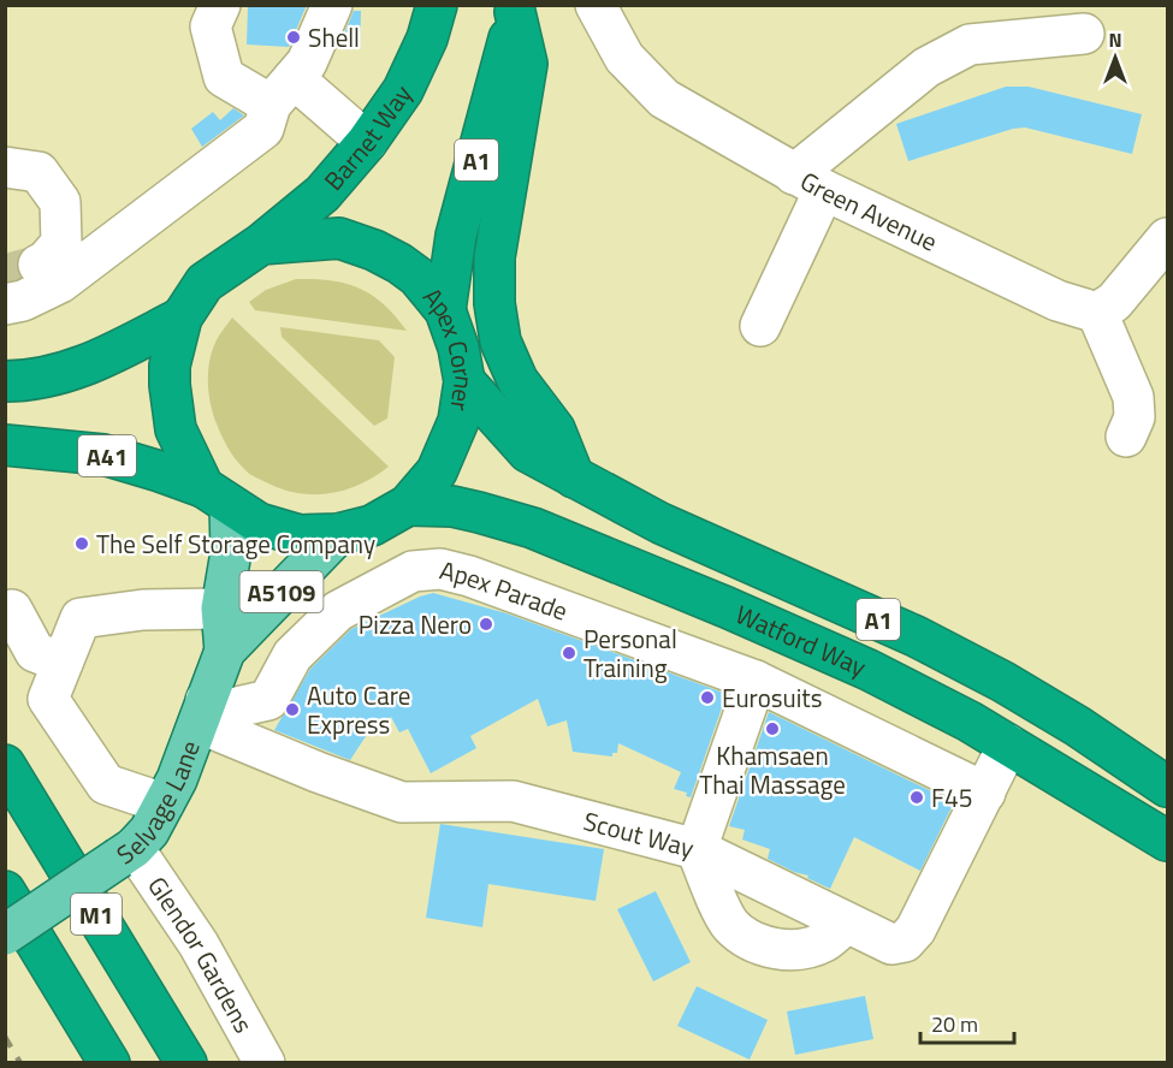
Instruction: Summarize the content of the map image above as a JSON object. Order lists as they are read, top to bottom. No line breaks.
{"streets":{"highway":["Barnet Way","A1","Apex Corner","A41","Watford Way","M1"],"main road":["A5109","Selvage Lane"],"street":["Green Avenue","Apex Parade","Scout Way","Glendor Gardens"]},"crossings":[["Barnet Way","Apex Corner"],["A1","Apex Corner"],["A1","Watford Way"],["Apex Corner","A41"],["Apex Corner","Watford Way"],["Apex Corner","Selvage Lane"],["A41","Selvage Lane"],["Apex Parade","Selvage Lane"],["Apex Parade","Scout Way"],["Selvage Lane","Scout Way"],["Selvage Lane","Glendor Gardens"]],"places":["Shell","The Self Storage Company","Pizza Nero","Personal Training","Eurosuits","Auto Care Express","Khamsaen Thai Massage","F45"],"scale_bar":"20 m","north":"top"}
